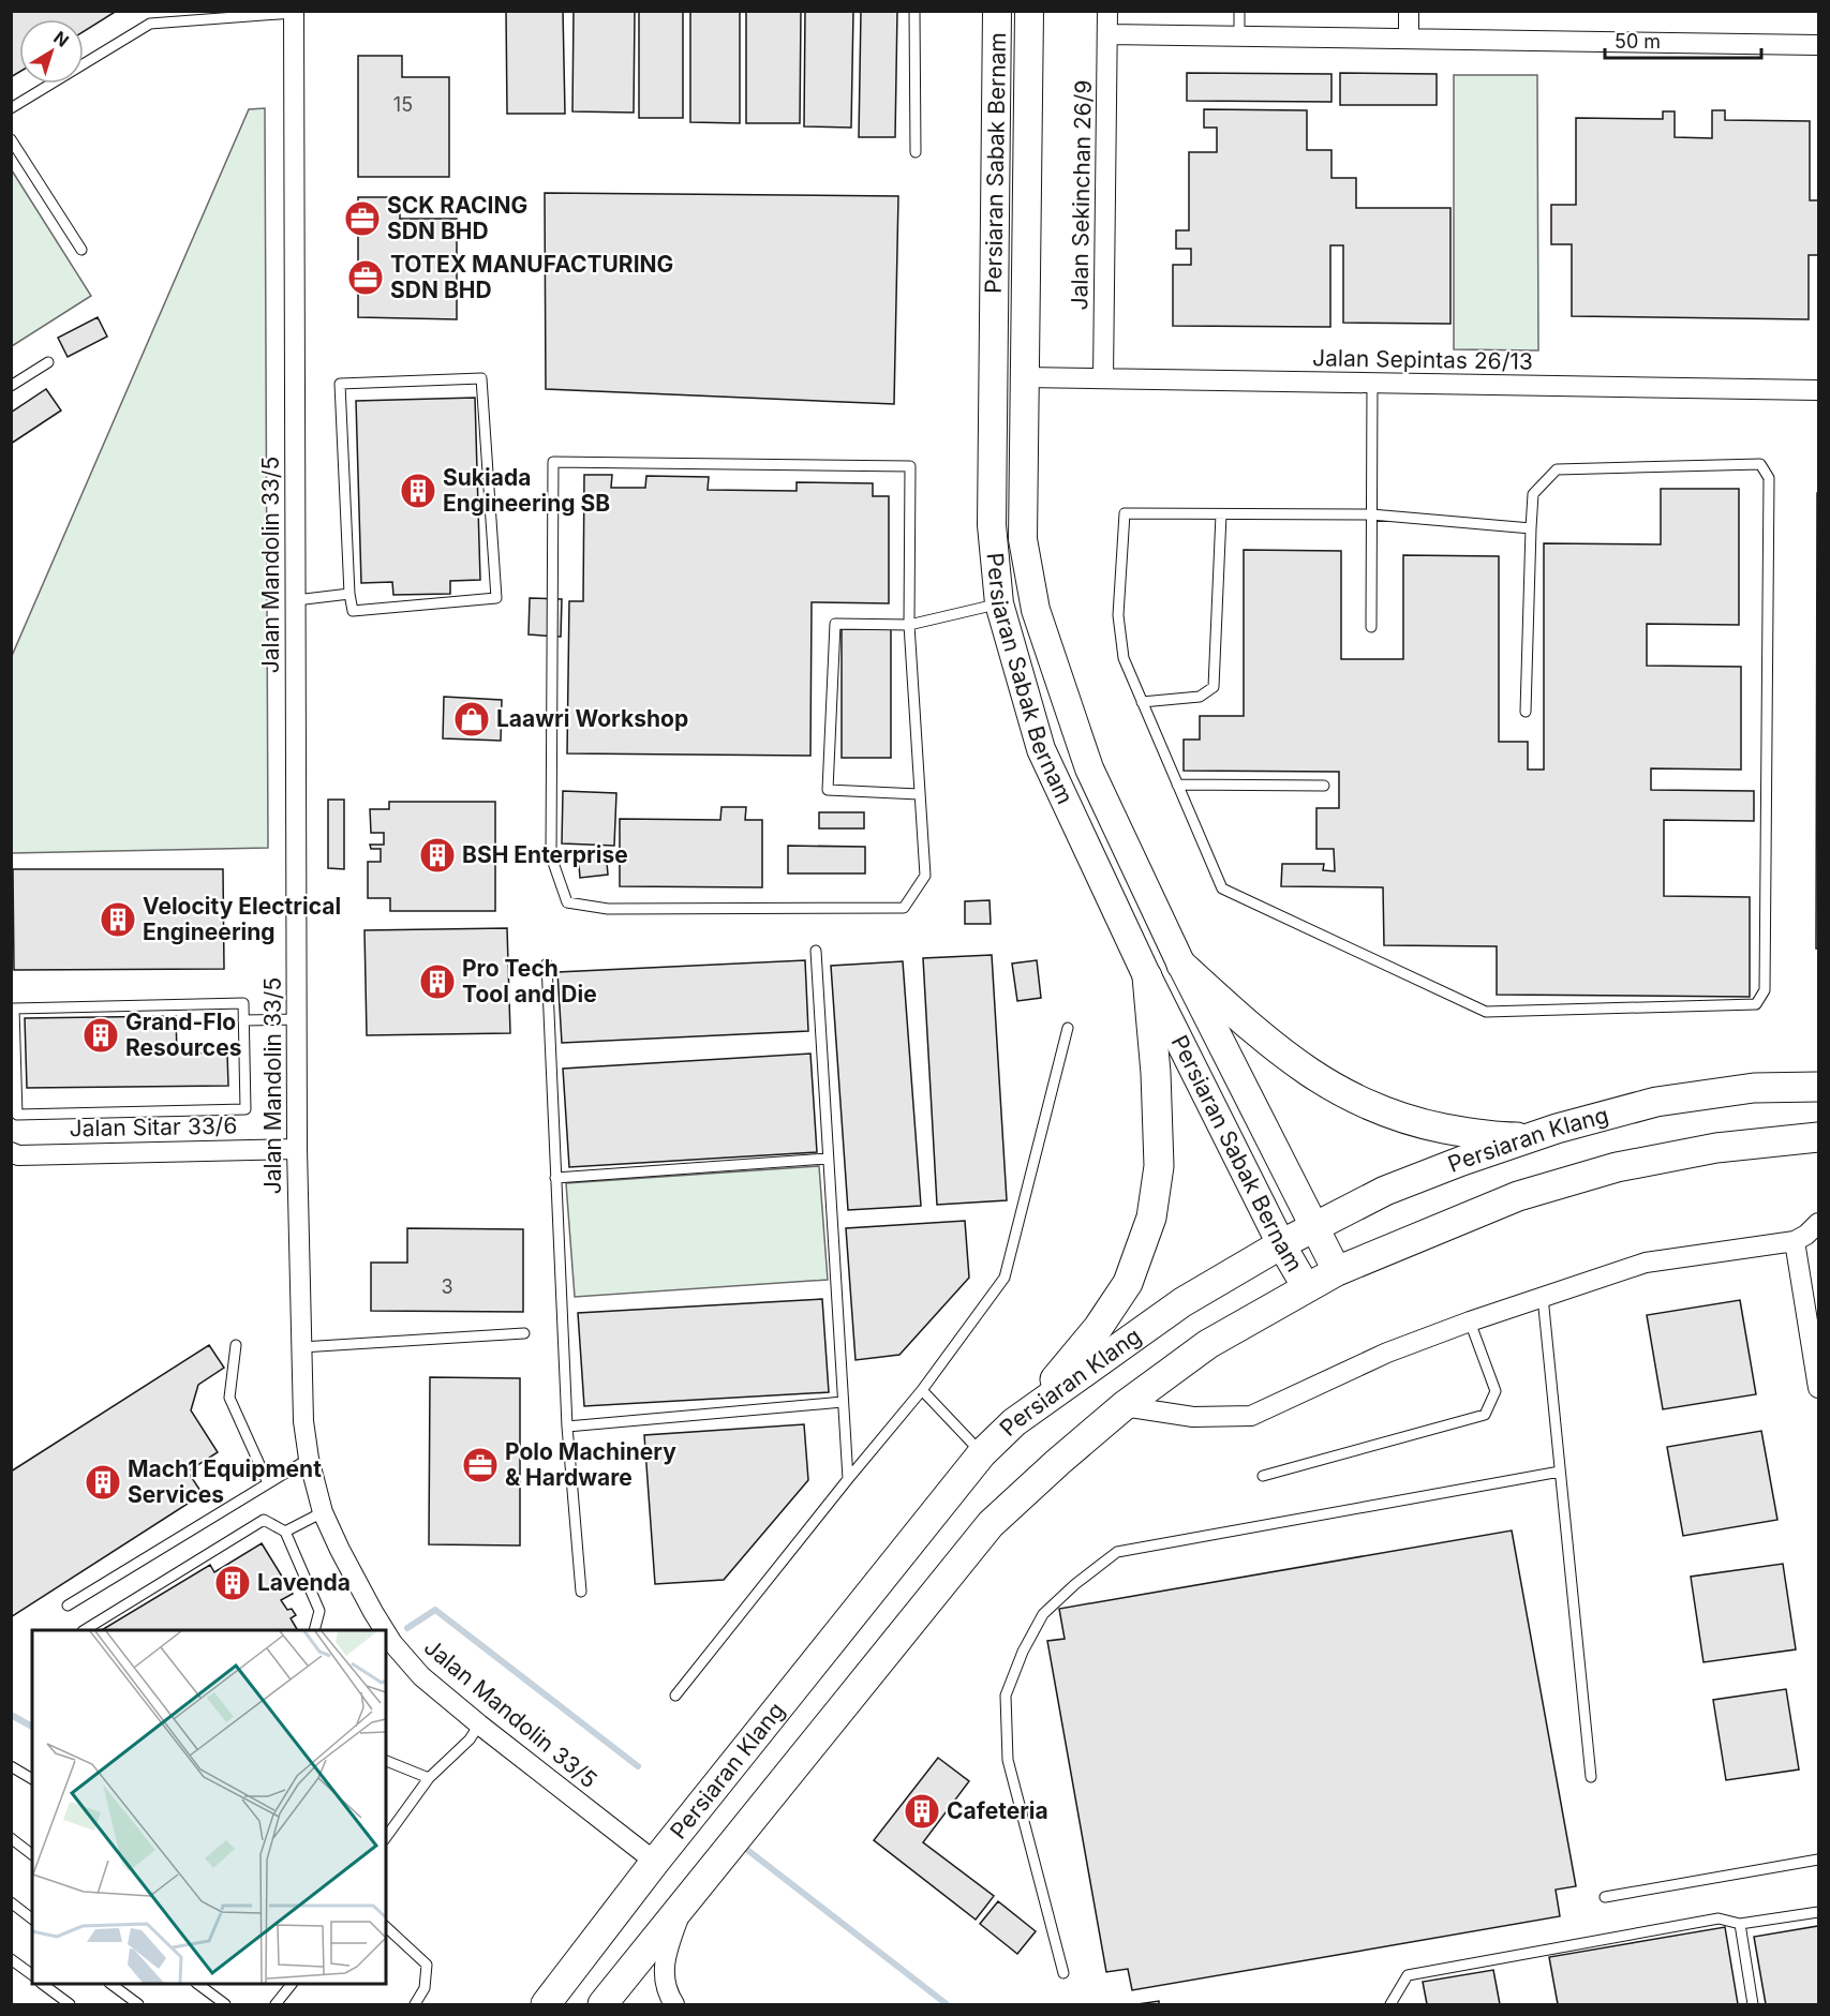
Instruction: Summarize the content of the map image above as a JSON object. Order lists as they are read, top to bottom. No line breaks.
{"streets":{"main road":["Persiaran Klang"],"street":["Persiaran Sabak Bernam","Jalan Sekinchan 26/9","Jalan Sepintas 26/13","Jalan Mandolin 33/5","Jalan Sitar 33/6"]},"crossings":[["Persiaran Sabak Bernam","Jalan Sepintas 26/13"],["Persiaran Sabak Bernam","Persiaran Klang"],["Jalan Sekinchan 26/9","Jalan Sepintas 26/13"],["Jalan Mandolin 33/5","Jalan Sitar 33/6"],["Jalan Mandolin 33/5","Persiaran Klang"]],"places":{"office":["SCK RACING SDN BHD","TOTEX MANUFACTURING SDN BHD","Polo Machinery & Hardware"],"building":["Sukiada Engineering SB","BSH Enterprise","Velocity Electrical Engineering","Pro Tech Tool and Die","Grand-Flo Resources","Mach1 Equipment Services","Lavenda","Cafeteria"],"shop":["Laawri Workshop"]},"house_numbers":["15","3"],"scale_bar":"50 m","north":"top right"}
